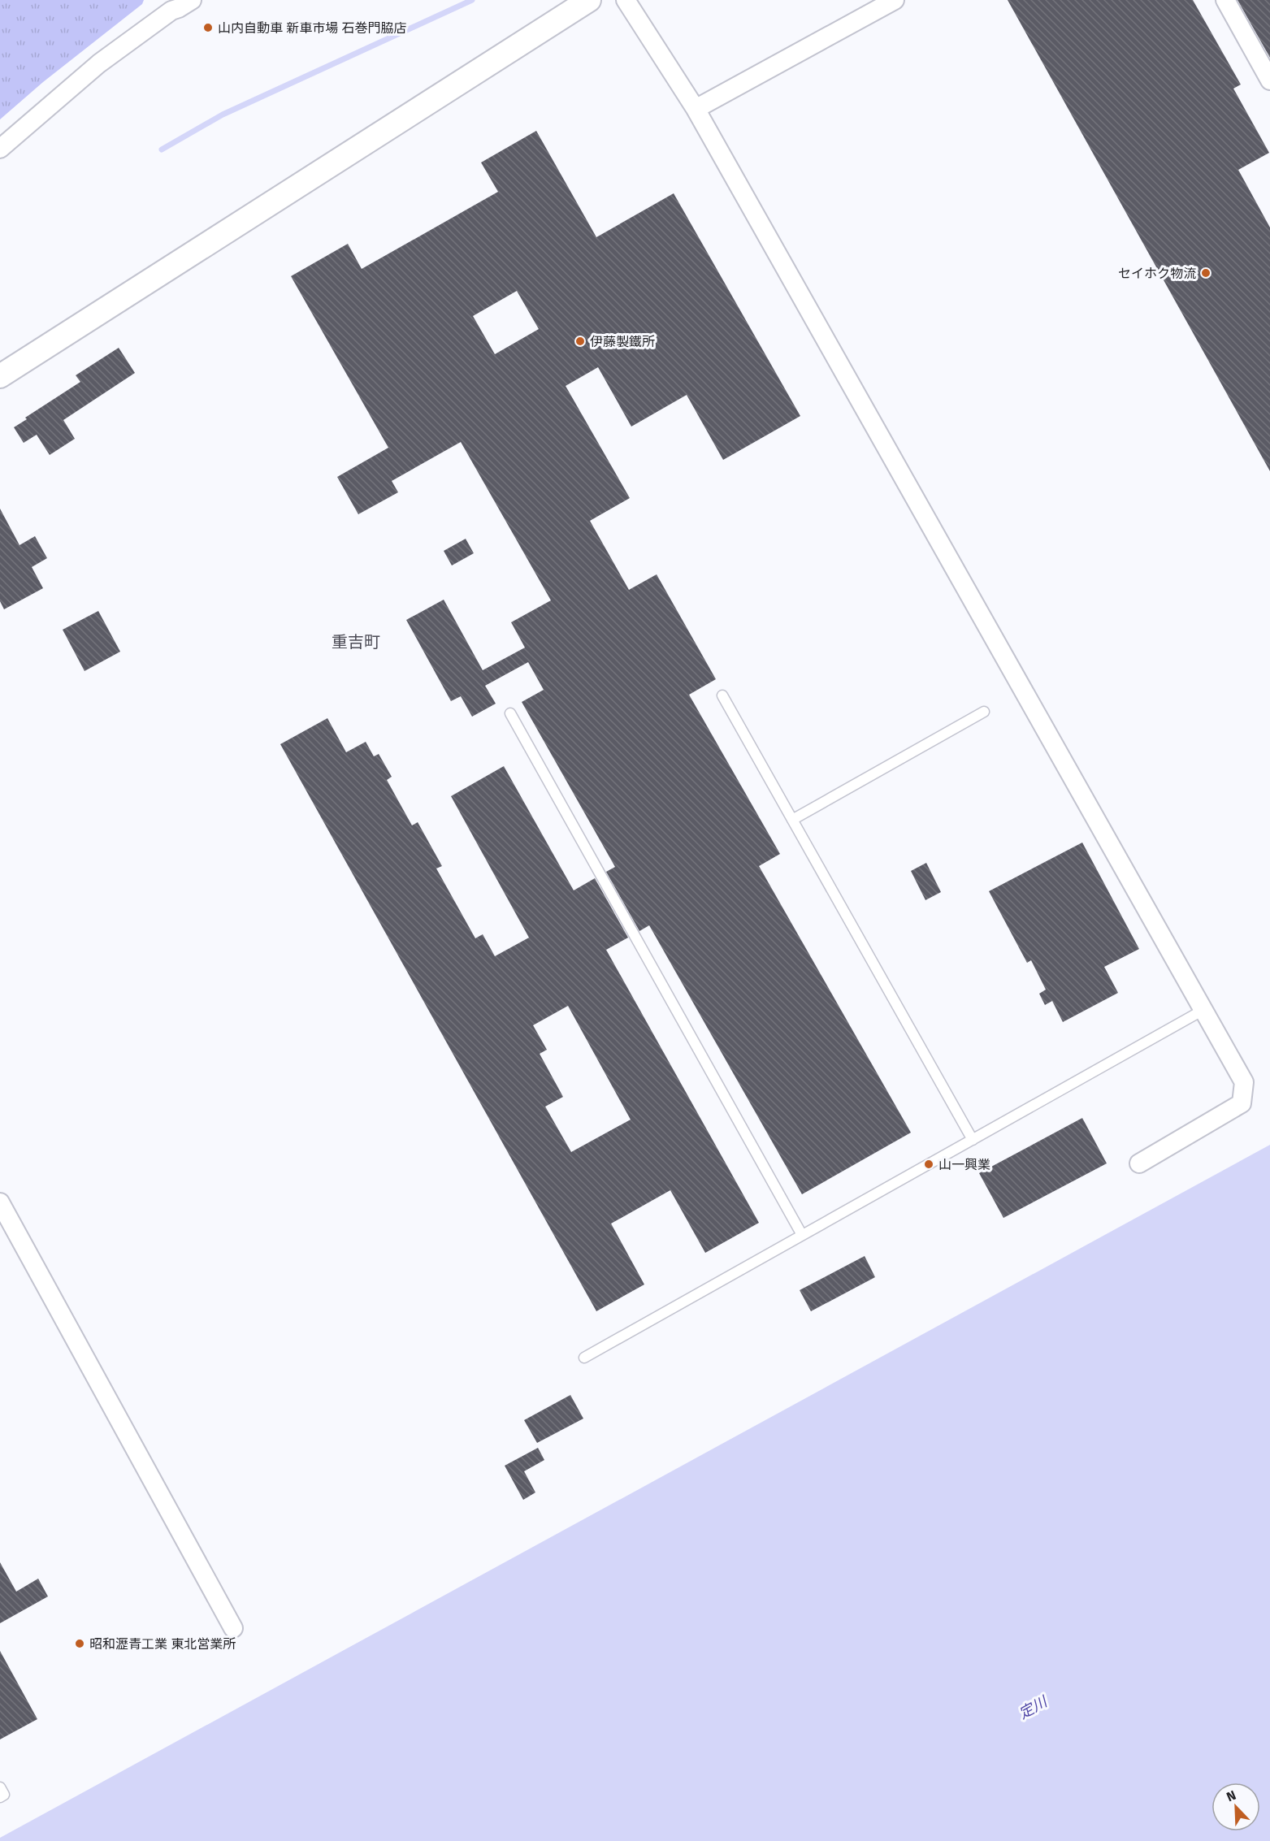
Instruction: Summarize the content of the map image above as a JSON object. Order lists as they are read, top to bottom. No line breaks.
{"districts":["重吉町"],"water":["定川"],"places":["山内自動車 新車市場 石巻門脇店","セイホク物流","伊藤製鐵所","山一興業","昭和瀝青工業 東北営業所"],"north":"top left"}
